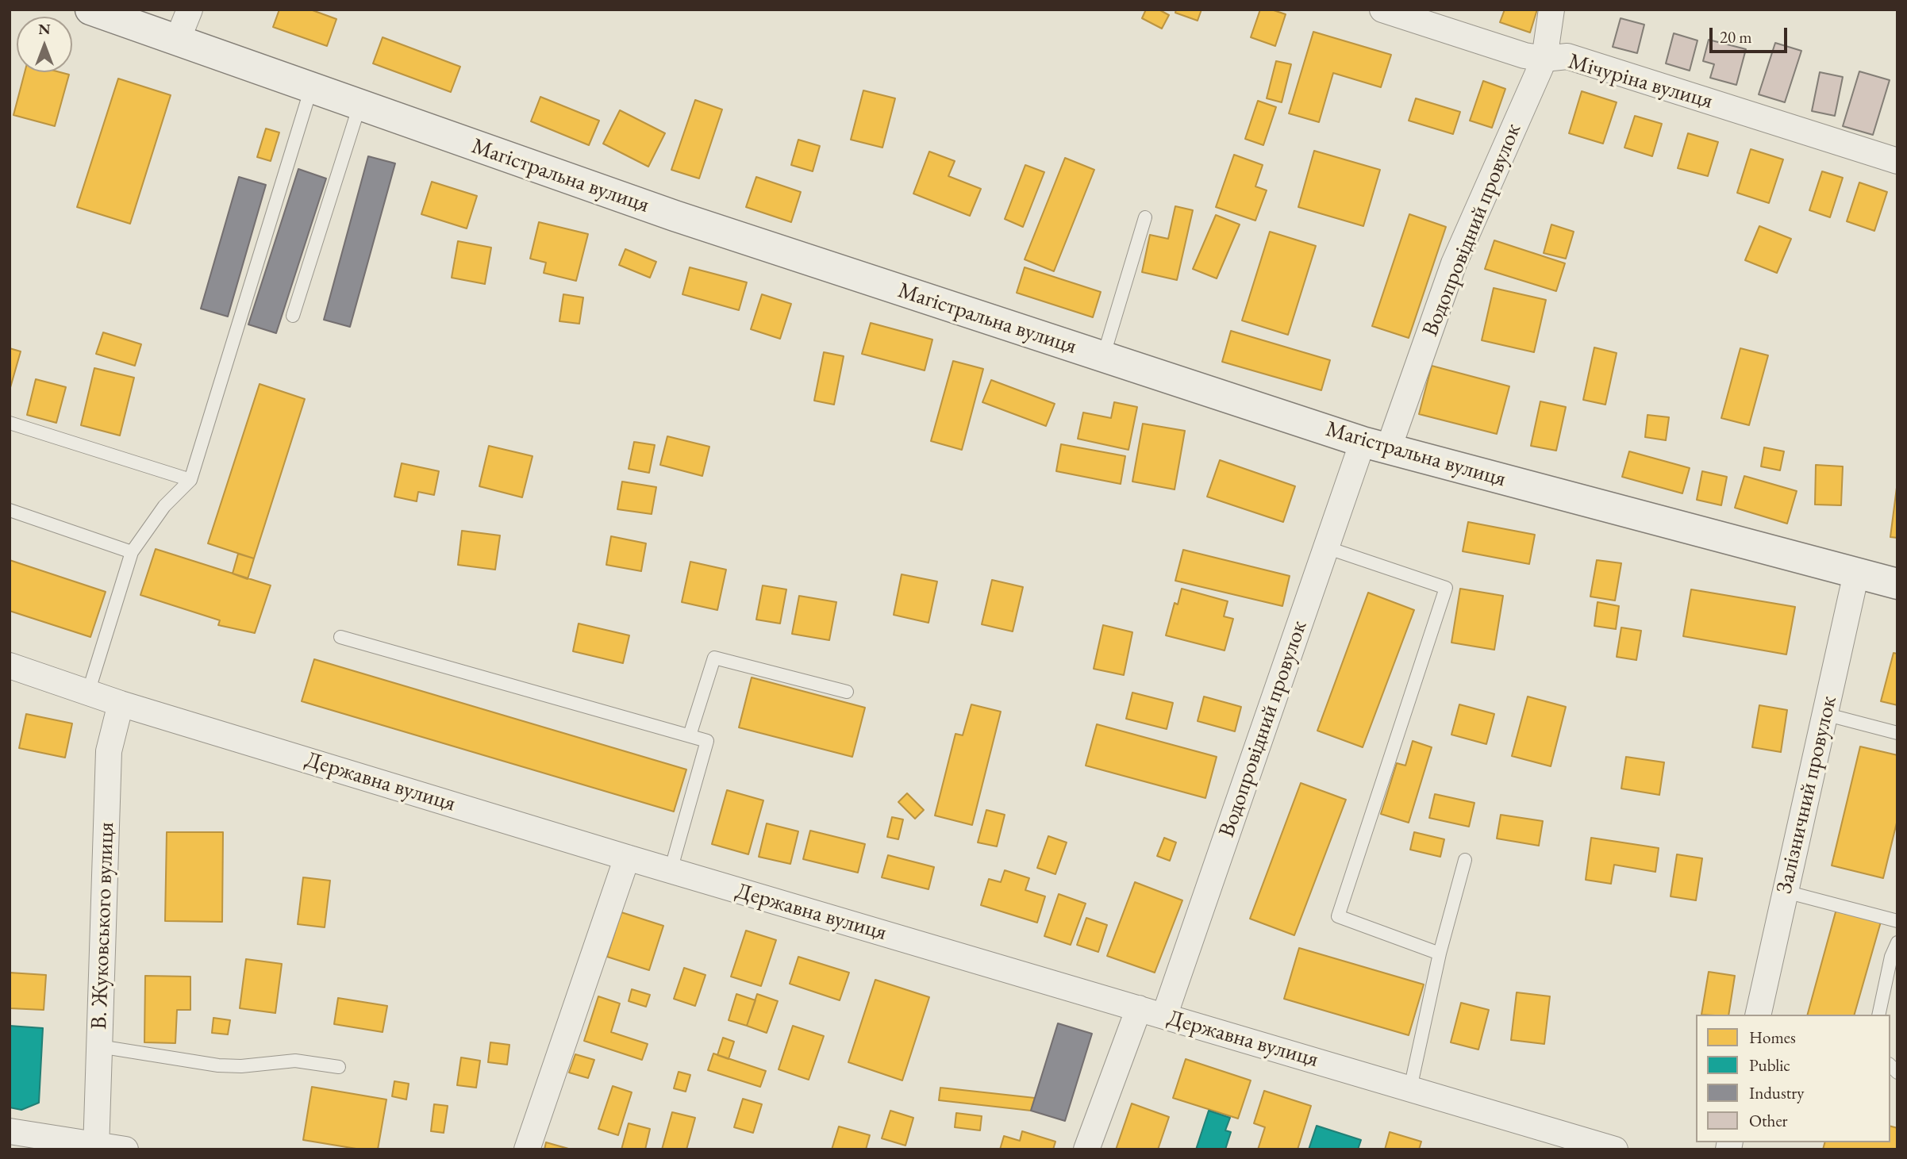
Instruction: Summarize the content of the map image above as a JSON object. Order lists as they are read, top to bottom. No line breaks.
{"streets":{"main road":["Магістральна вулиця"],"street":["Мічуріна вулиця","Водопровідний провулок","Державна вулиця","Залізничний провулок","В. Жуковського вулиця"]},"crossings":[["Мічуріна вулиця","Водопровідний провулок"],["Магістральна вулиця","Водопровідний провулок"],["Магістральна вулиця","Залізничний провулок"],["Водопровідний провулок","Державна вулиця"],["Державна вулиця","В. Жуковського вулиця"]],"legend":["Homes","Public","Industry","Other"],"scale_bar":"20 m","north":"top"}
